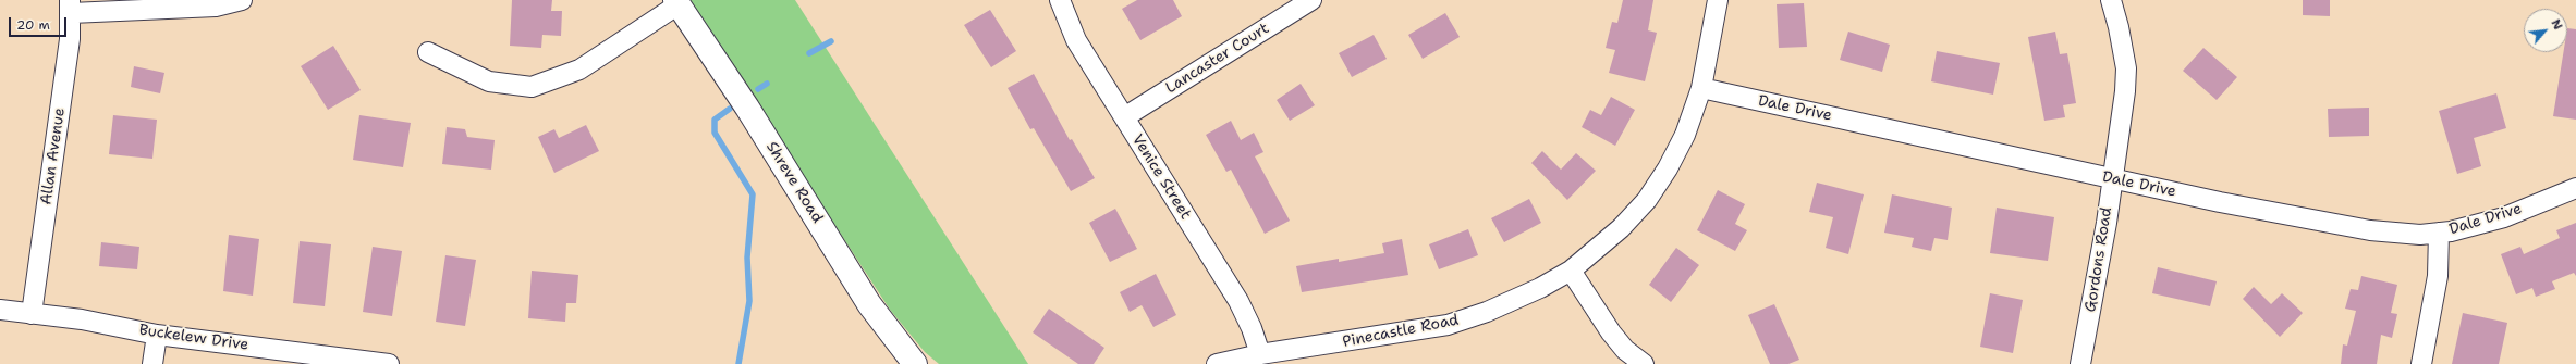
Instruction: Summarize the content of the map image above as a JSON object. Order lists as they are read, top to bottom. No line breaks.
{"streets":{"main road":["Shreve Road"],"street":["Lancaster Court","Dale Drive","Allan Avenue","Venice Street","Gordons Road","Pinecastle Road","Buckelew Drive"]},"crossings":[["Lancaster Court","Venice Street"],["Dale Drive","Gordons Road"],["Dale Drive","Pinecastle Road"],["Allan Avenue","Buckelew Drive"],["Venice Street","Pinecastle Road"]],"scale_bar":"20 m","north":"top right"}
